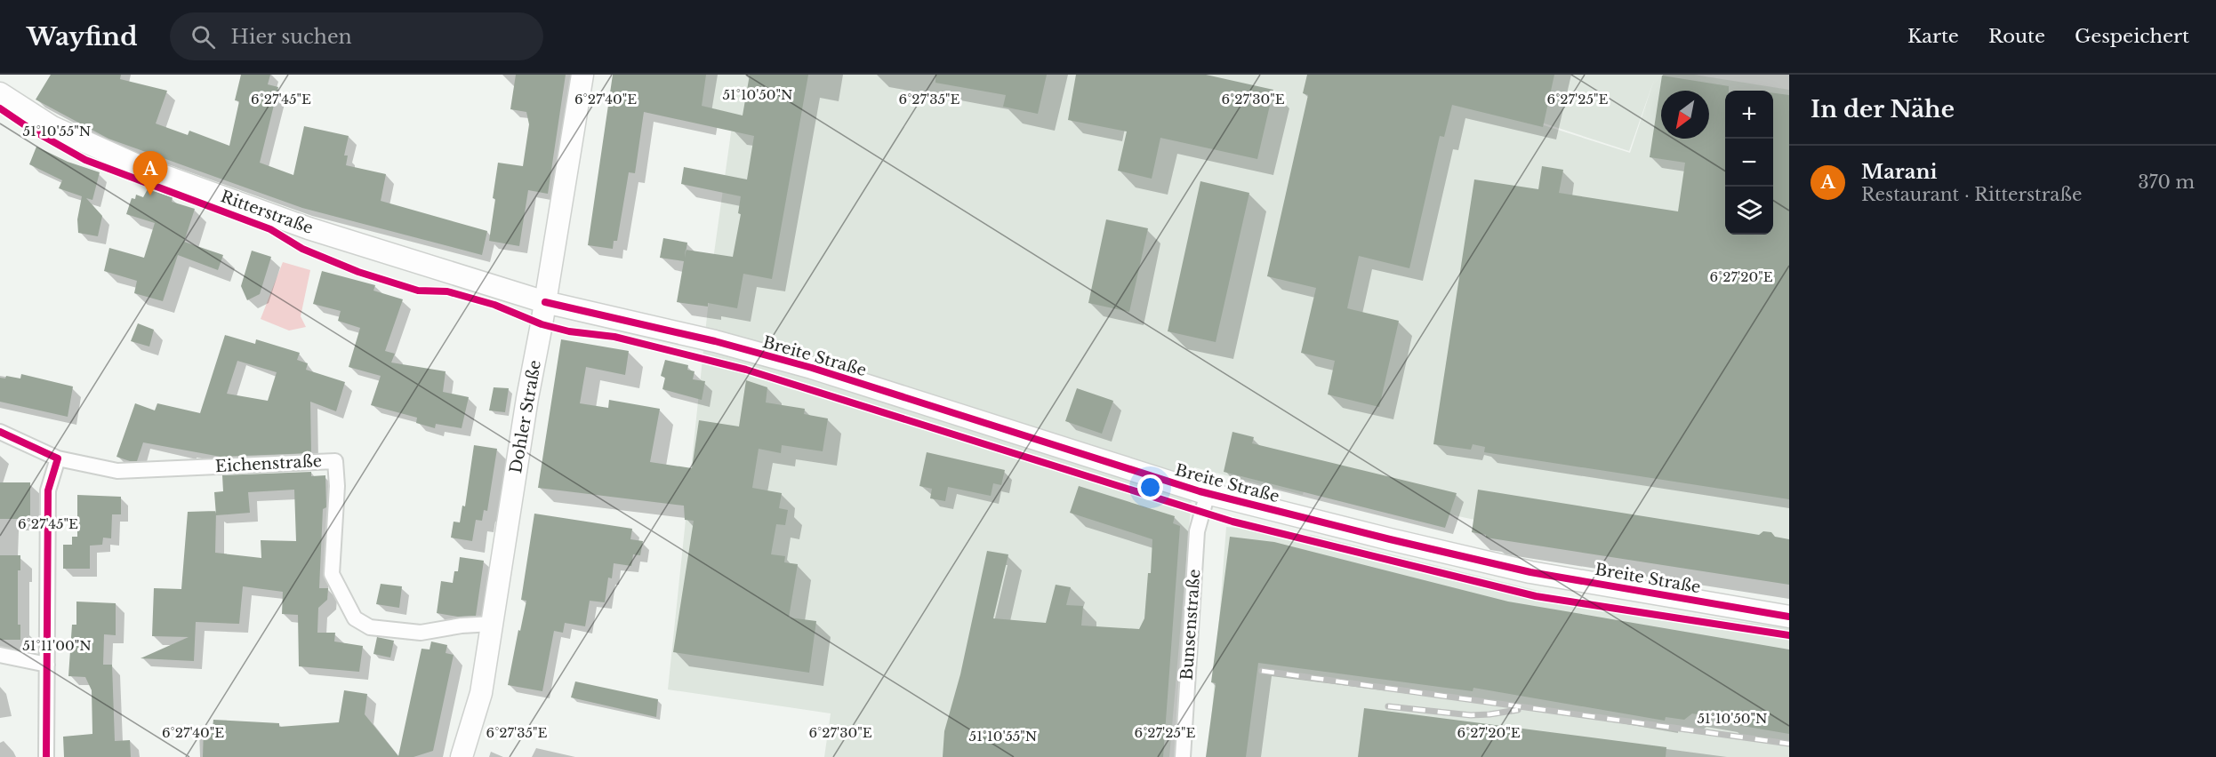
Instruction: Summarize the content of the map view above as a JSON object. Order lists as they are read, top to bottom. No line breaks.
{"streets":{"main road":["Ritterstraße","Breite Straße","Dohler Straße"],"street":["Eichenstraße","Bunsenstraße"]},"crossings":[["Ritterstraße","Breite Straße"],["Ritterstraße","Dohler Straße"],["Breite Straße","Dohler Straße"],["Breite Straße","Bunsenstraße"],["Dohler Straße","Eichenstraße"]],"north":"bottom left","page":{"header":"Wayfind","search":"Hier suchen","nav":["Karte","Route","Gespeichert"],"heading":"In der Nähe","map_buttons":["+","−"],"list":[{"mark":"A","name":"Marani","note":"Restaurant · Ritterstraße","value":"370 m"}],"pins":"A"},"coordinates":["51°10'50\"N","6°27'45\"E","6°27'40\"E","6°27'35\"E","6°27'30\"E","6°27'25\"E","51°10'55\"N","6°27'20\"E","51°11'00\"N"]}
